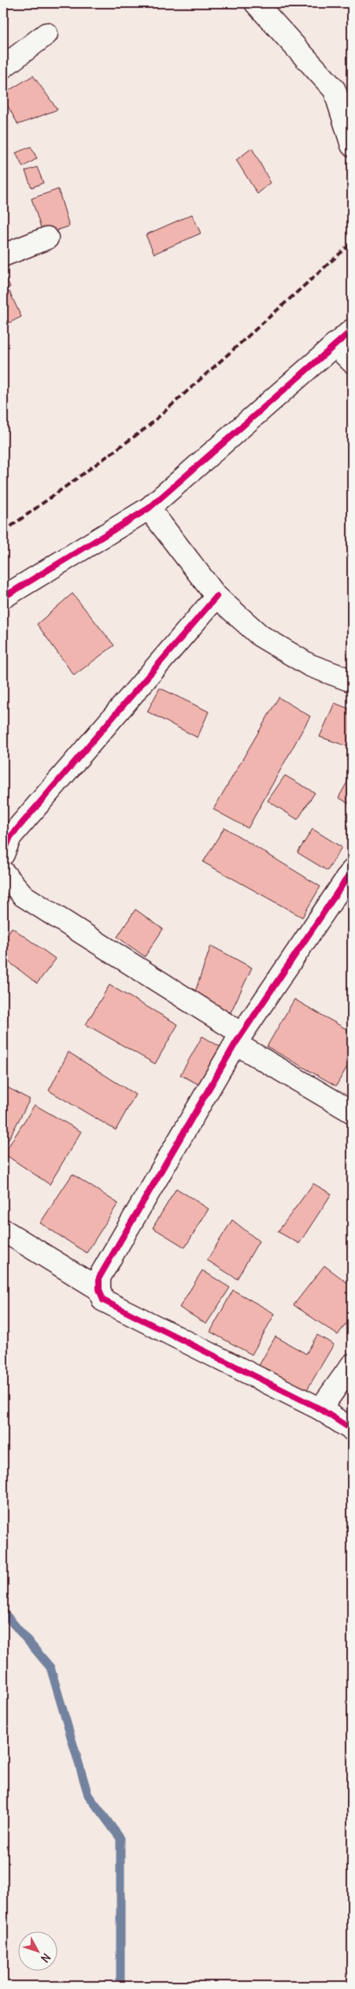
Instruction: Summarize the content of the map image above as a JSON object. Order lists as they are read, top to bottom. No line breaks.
{"north":"bottom right"}
